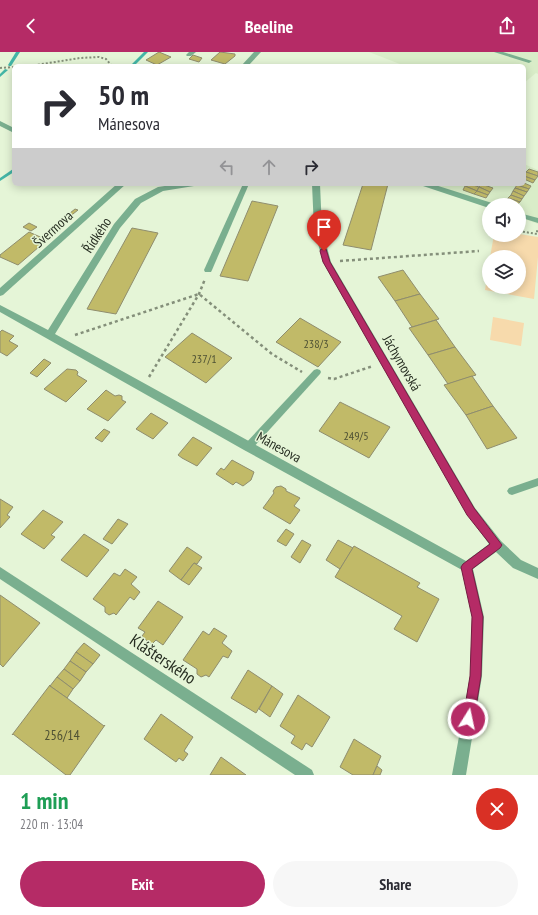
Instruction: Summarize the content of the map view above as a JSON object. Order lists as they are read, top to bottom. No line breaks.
{"streets":{"street":["Švermova","Řídkého","Jáchymovská","Mánesova","Klášterského"]},"crossings":[["Řídkého","Mánesova"]],"house_numbers":["238/3","237/1","249/5","256/14"],"page":{"header":"Beeline","turn":["50 m","Mánesova"],"heading":["1 min","220 m · 13:04"],"buttons":["Exit","Share"]}}
